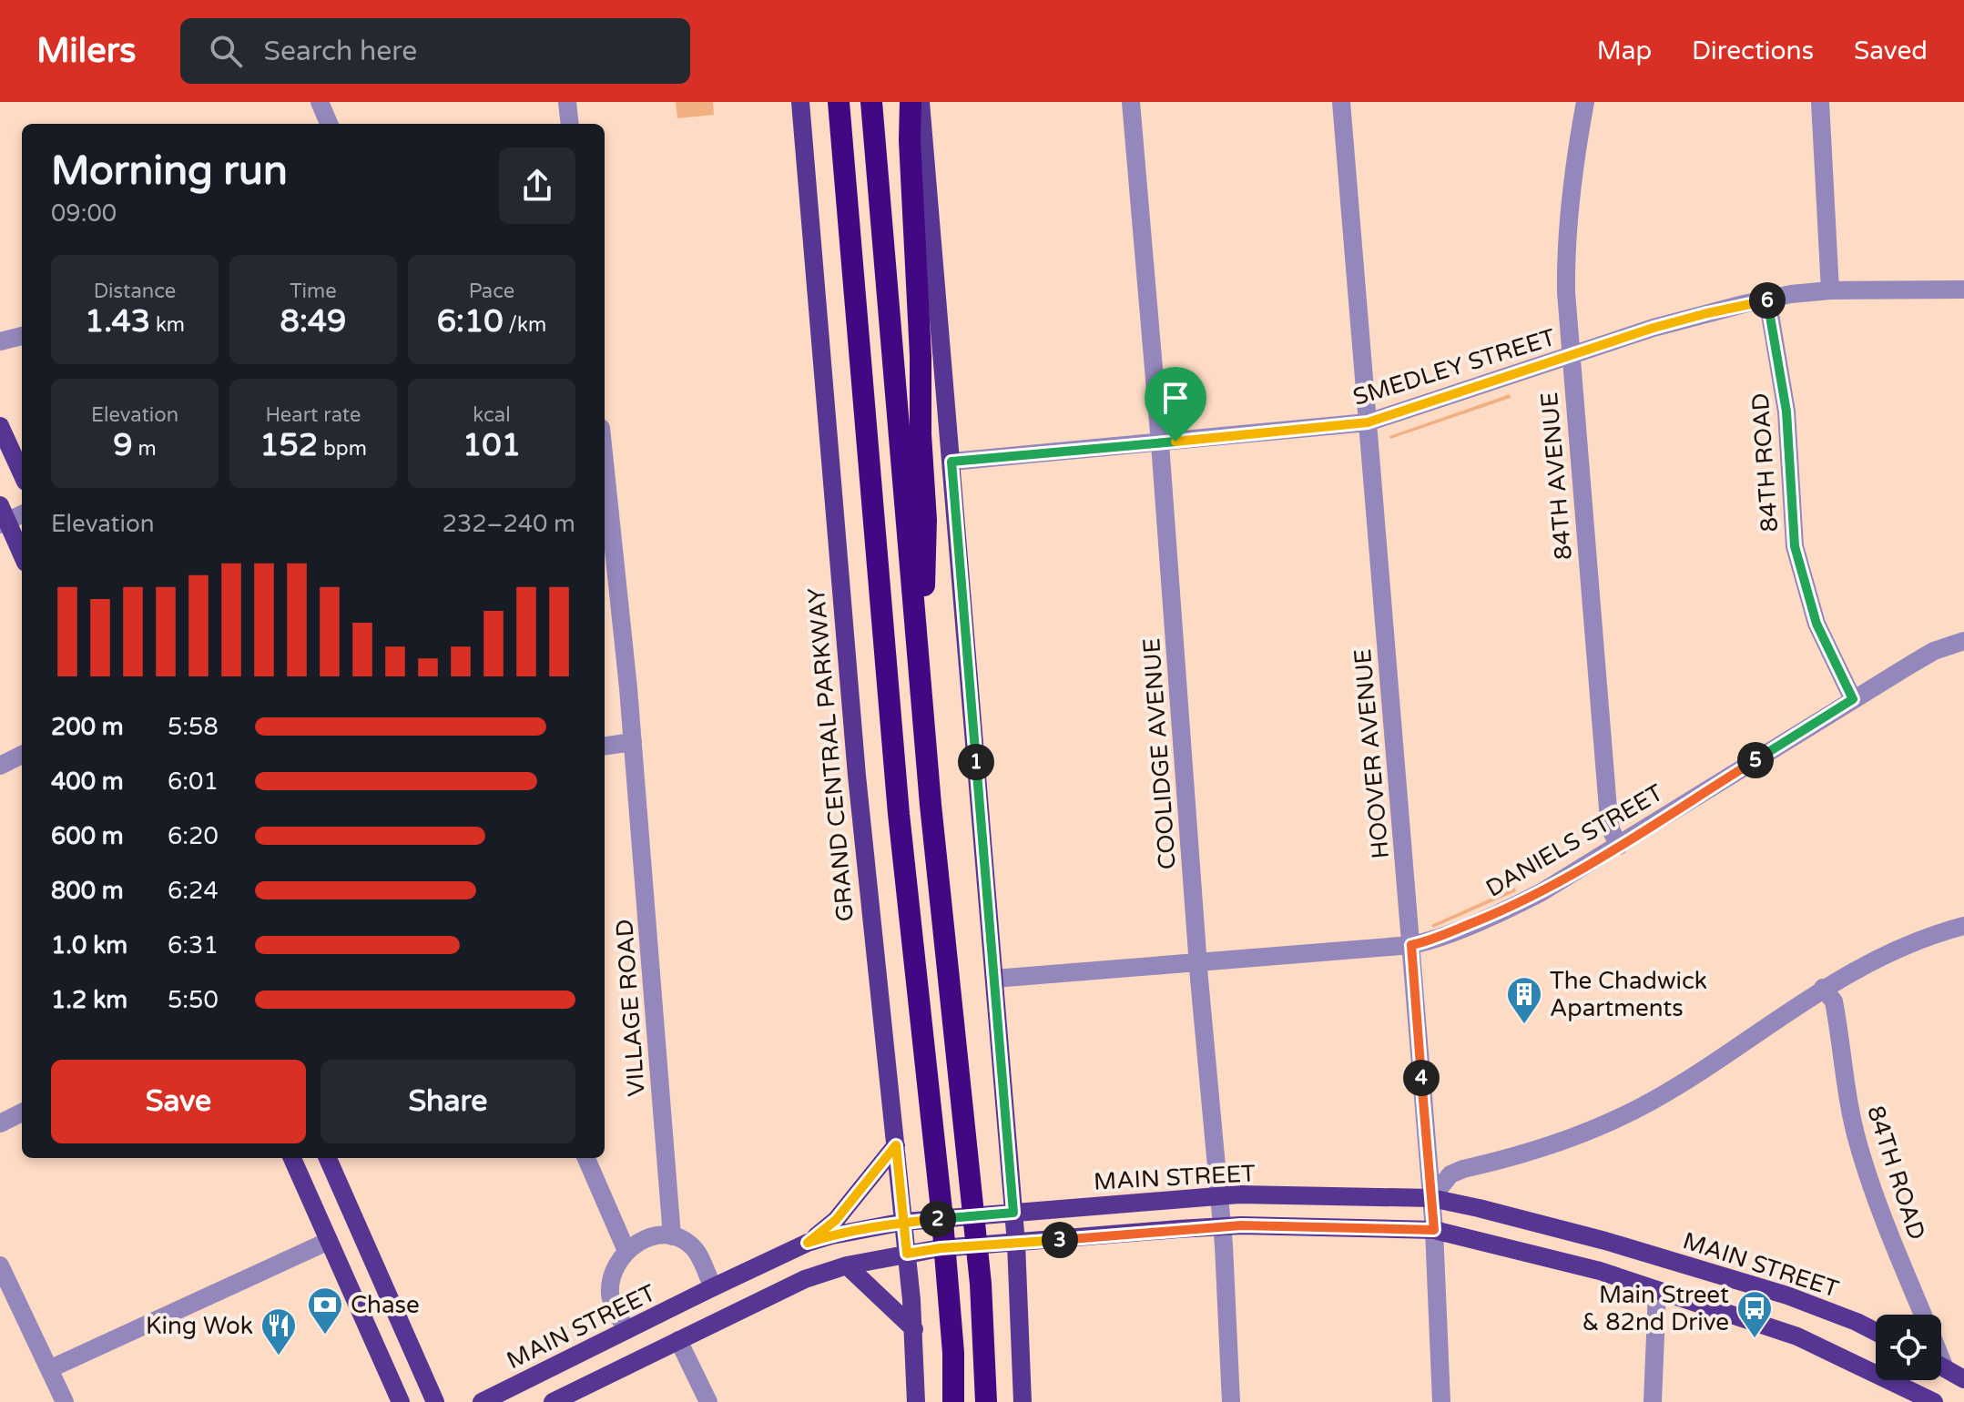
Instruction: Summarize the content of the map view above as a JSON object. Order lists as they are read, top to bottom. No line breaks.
{"streets":{"main road":["GRAND CENTRAL PARKWAY","MAIN STREET"],"street":["SMEDLEY STREET","84TH ROAD","84TH AVENUE","COOLIDGE AVENUE","HOOVER AVENUE","DANIELS STREET","VILLAGE ROAD"]},"crossings":[["SMEDLEY STREET","84TH ROAD"],["SMEDLEY STREET","84TH AVENUE"],["SMEDLEY STREET","COOLIDGE AVENUE"],["SMEDLEY STREET","HOOVER AVENUE"],["84TH ROAD","DANIELS STREET"],["84TH AVENUE","DANIELS STREET"],["COOLIDGE AVENUE","DANIELS STREET"],["COOLIDGE AVENUE","MAIN STREET"],["HOOVER AVENUE","DANIELS STREET"],["HOOVER AVENUE","MAIN STREET"],["GRAND CENTRAL PARKWAY","MAIN STREET"]],"places":{"building":["The Chadwick Apartments"],"bank":["Chase"],"bus stop":["Main Street & 82nd Drive"],"restaurant":["King Wok"]},"page":{"header":"Milers","search":"Search here","nav":["Map","Directions","Saved"],"heading":["Morning run","09:00"],"stats":[["Distance","1.43 km"],["Time","8:49"],["Pace","6:10 /km"],["Elevation","9 m"],["Heart rate","152 bpm"],["kcal","101"]],"pins":["6","5","1","4","2","3"],"chart":["Elevation","232–240 m"],"list":[{"name":"200 m","note":"5:58"},{"name":"400 m","note":"6:01"},{"name":"600 m","note":"6:20"},{"name":"800 m","note":"6:24"},{"name":"1.0 km","note":"6:31"},{"name":"1.2 km","note":"5:50"}],"buttons":["Save","Share"]}}
